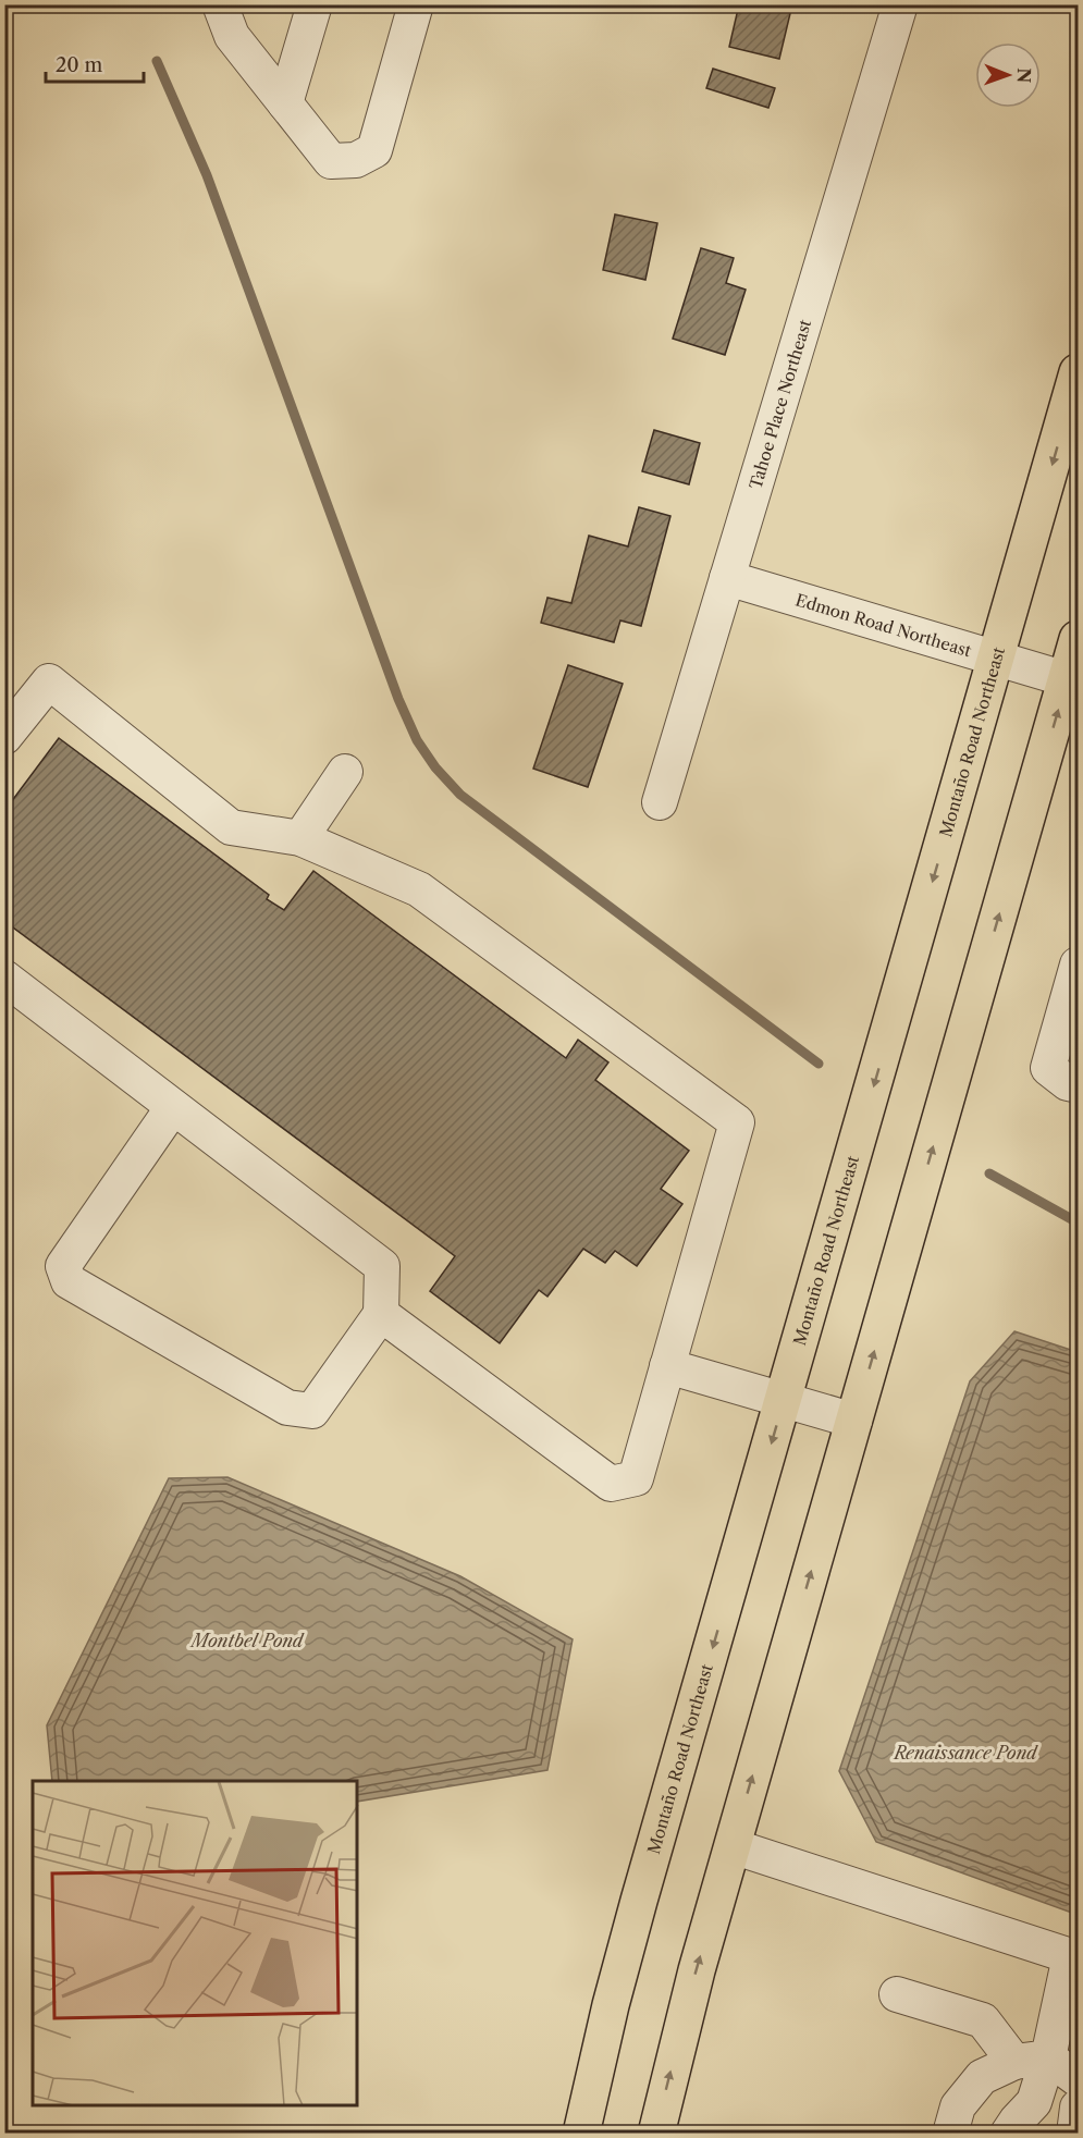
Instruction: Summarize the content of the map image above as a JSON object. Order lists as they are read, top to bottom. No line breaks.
{"streets":{"main road":["Montaño Road Northeast"],"street":["Tahoe Place Northeast","Edmon Road Northeast"]},"crossings":[["Tahoe Place Northeast","Edmon Road Northeast"],["Edmon Road Northeast","Montaño Road Northeast"]],"water":["Montbel Pond","Renaissance Pond"],"scale_bar":"20 m","north":"right"}
